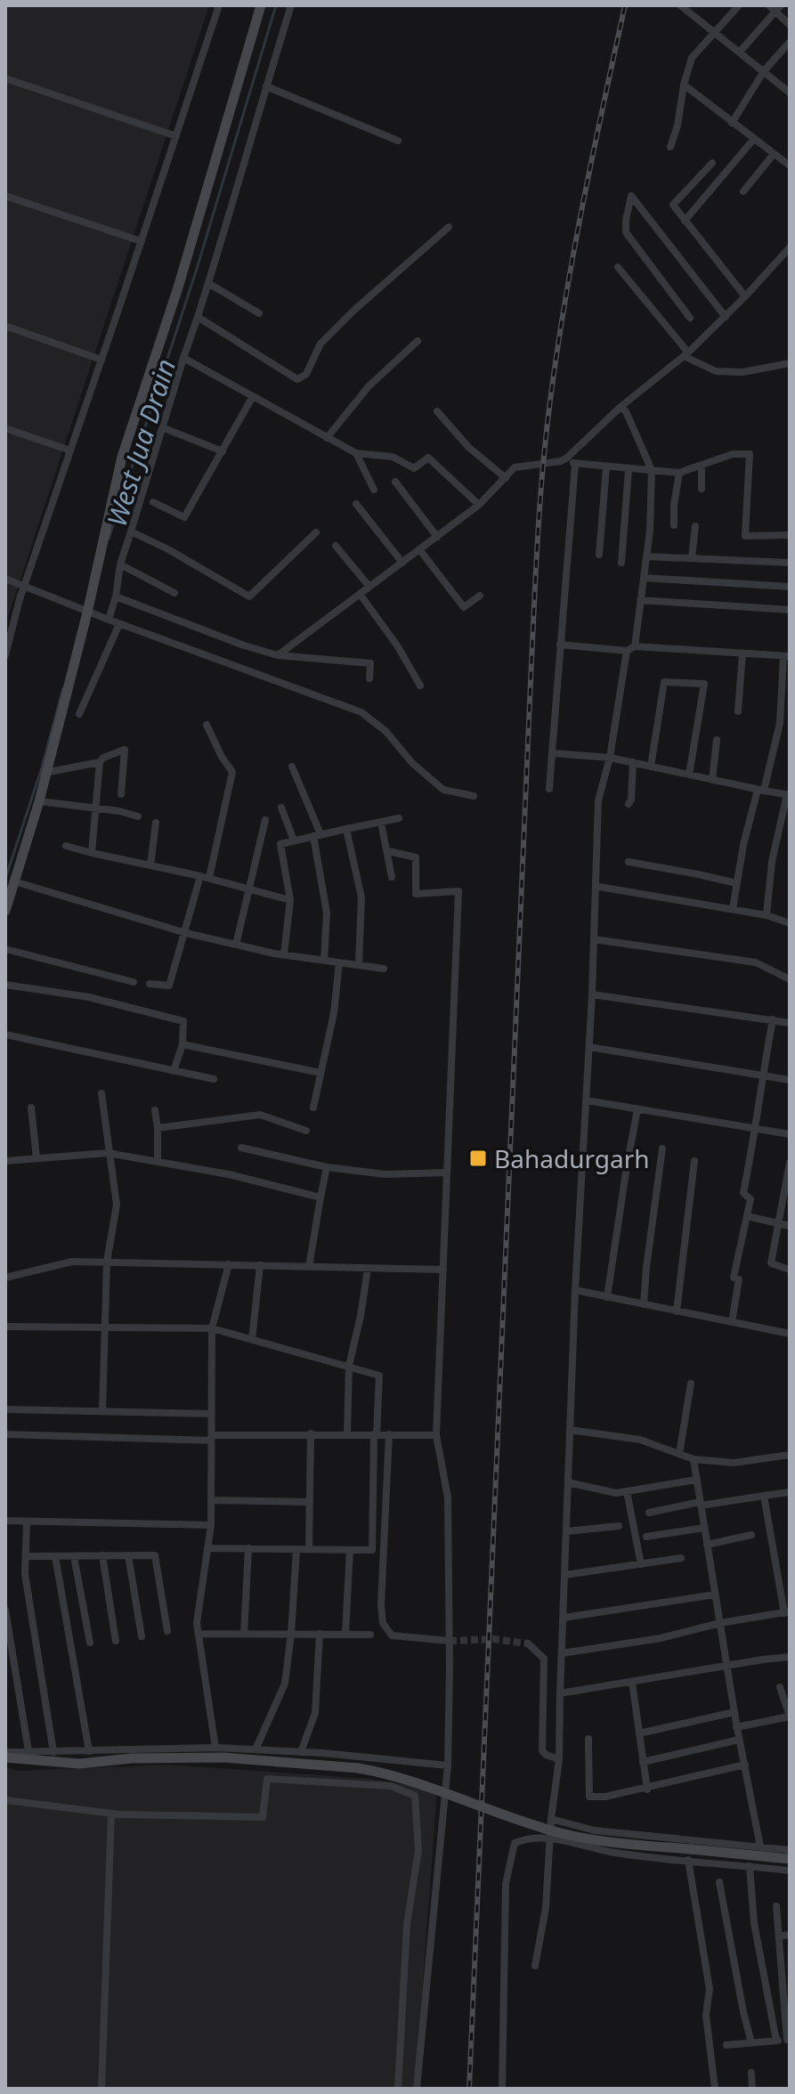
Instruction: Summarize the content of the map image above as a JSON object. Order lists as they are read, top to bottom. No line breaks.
{"water":["West Jua Drain"],"places":{"transit":["Bahadurgarh"]}}
